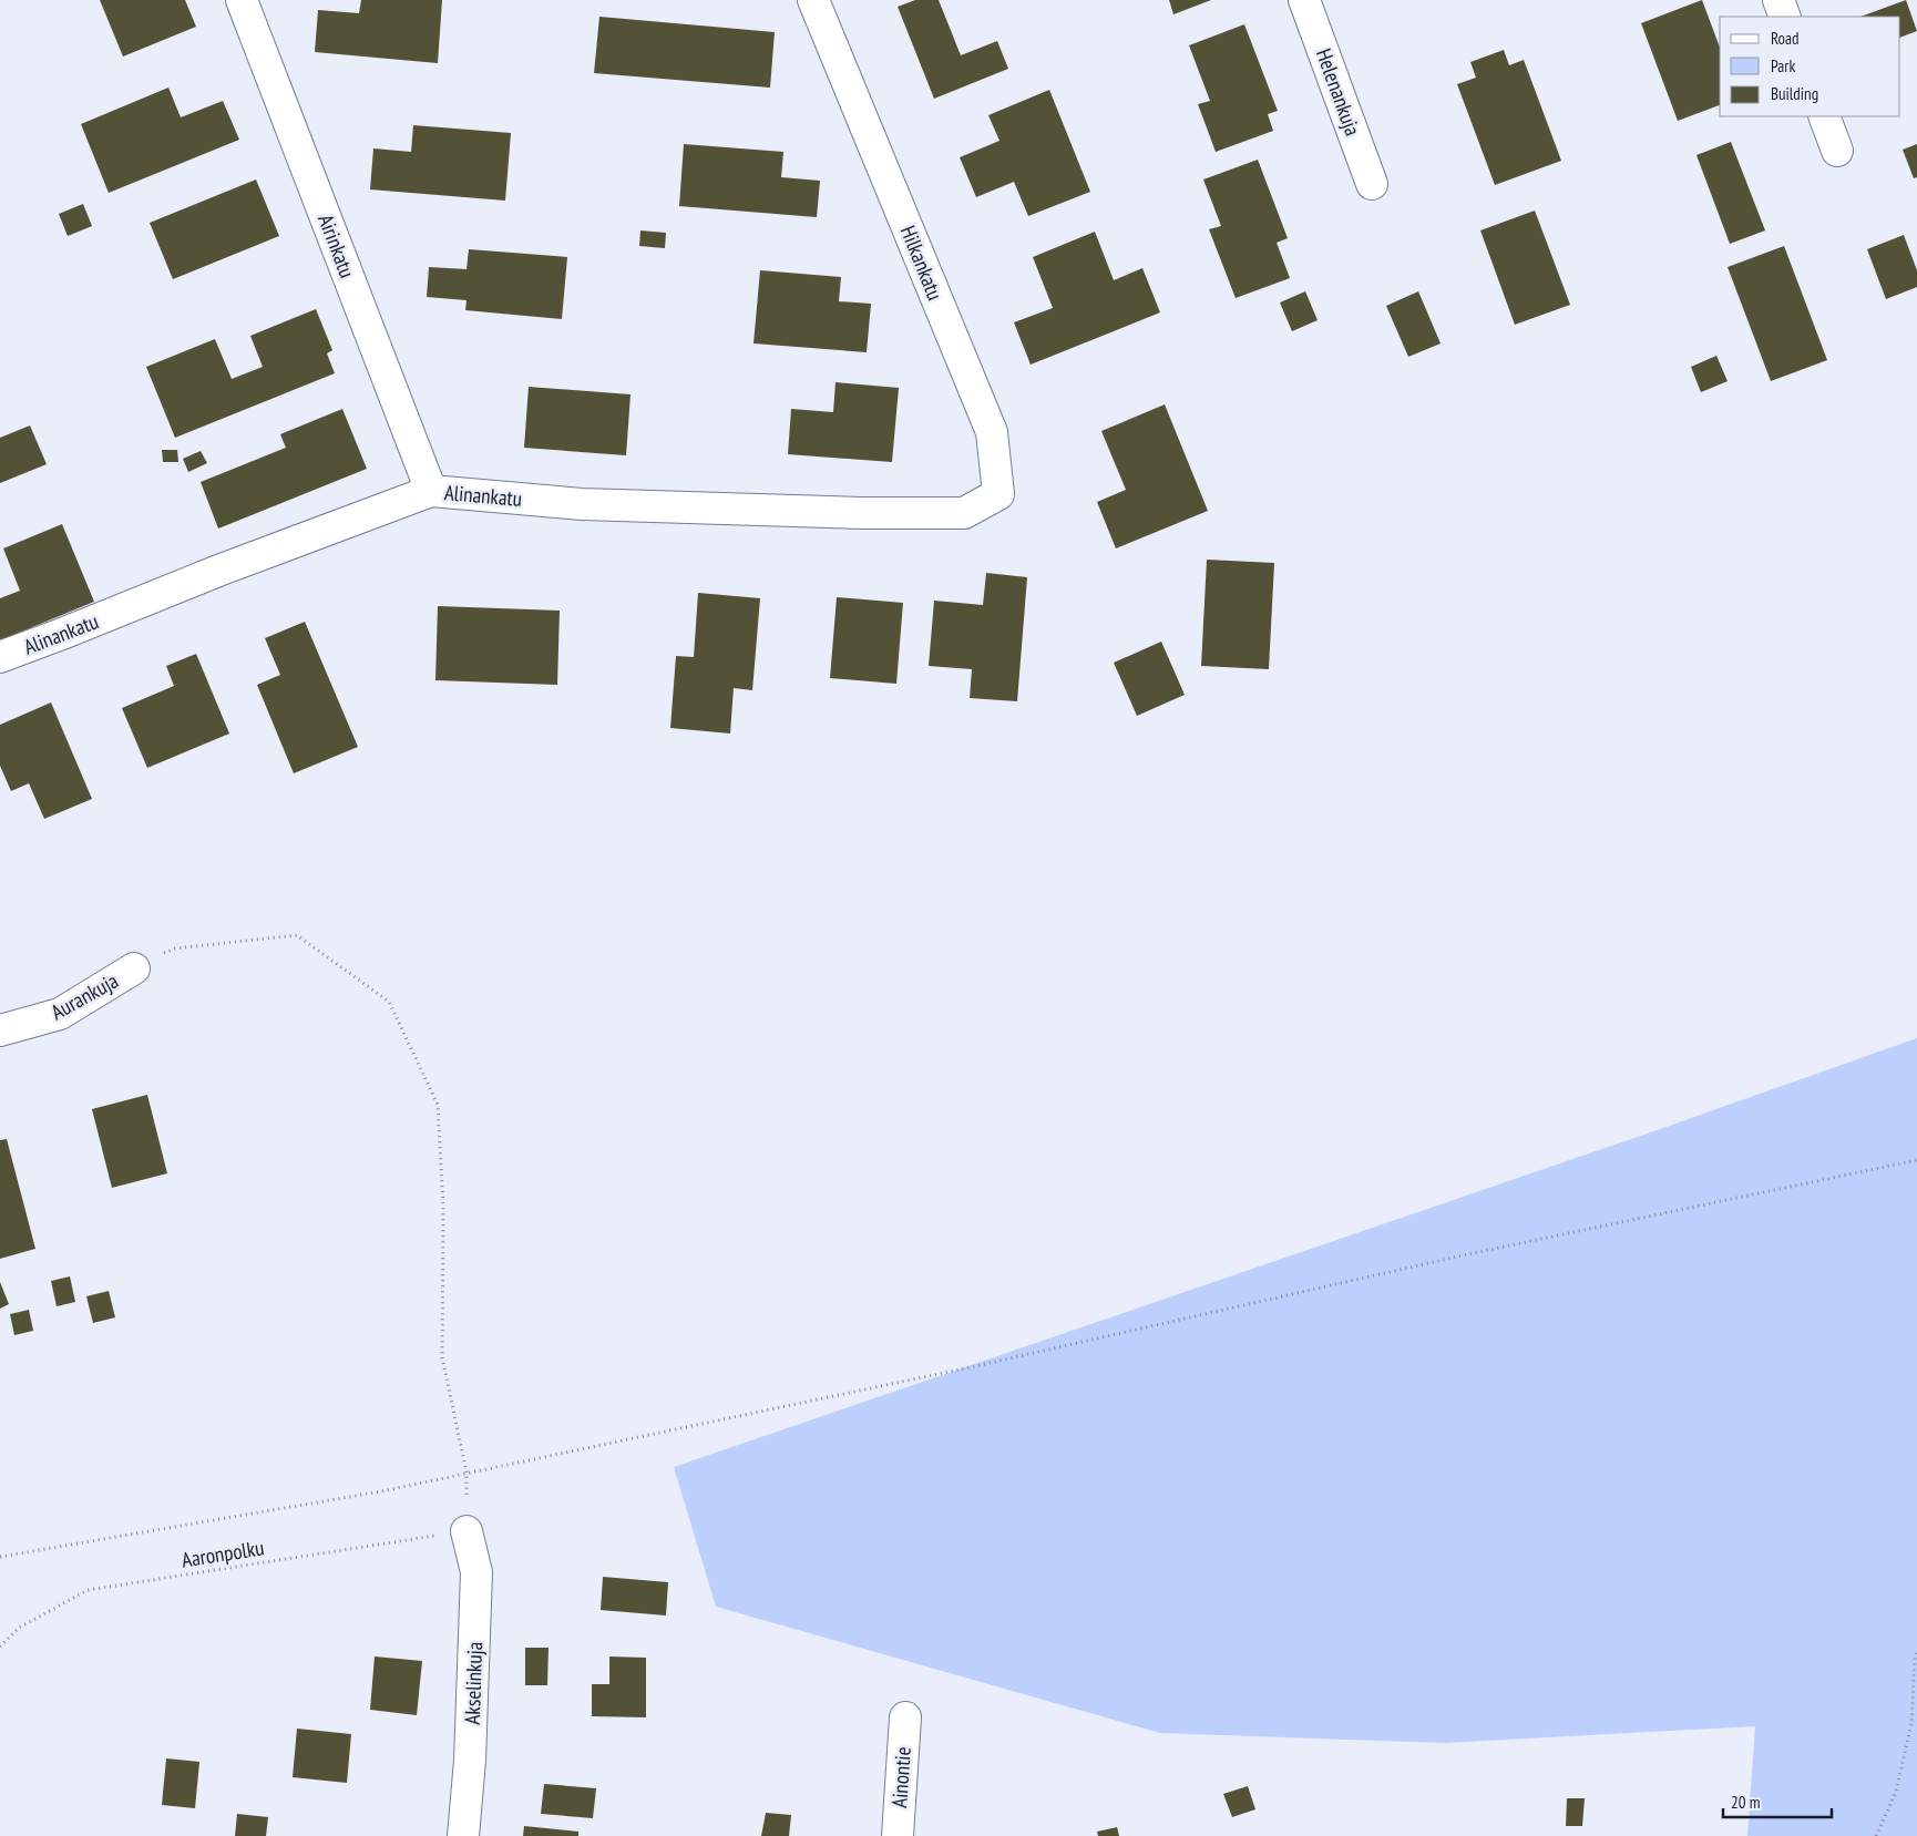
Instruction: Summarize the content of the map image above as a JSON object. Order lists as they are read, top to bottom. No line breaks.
{"streets":{"street":["Helenankuja","Airinkatu","Hilkankatu","Alinankatu","Aurankuja","Akselinkuja","Ainontie"],"path":["Aaronpolku"]},"crossings":[["Airinkatu","Alinankatu"],["Hilkankatu","Alinankatu"],["Aaronpolku","Akselinkuja"]],"legend":["Road","Park","Building"],"scale_bar":"20 m"}
